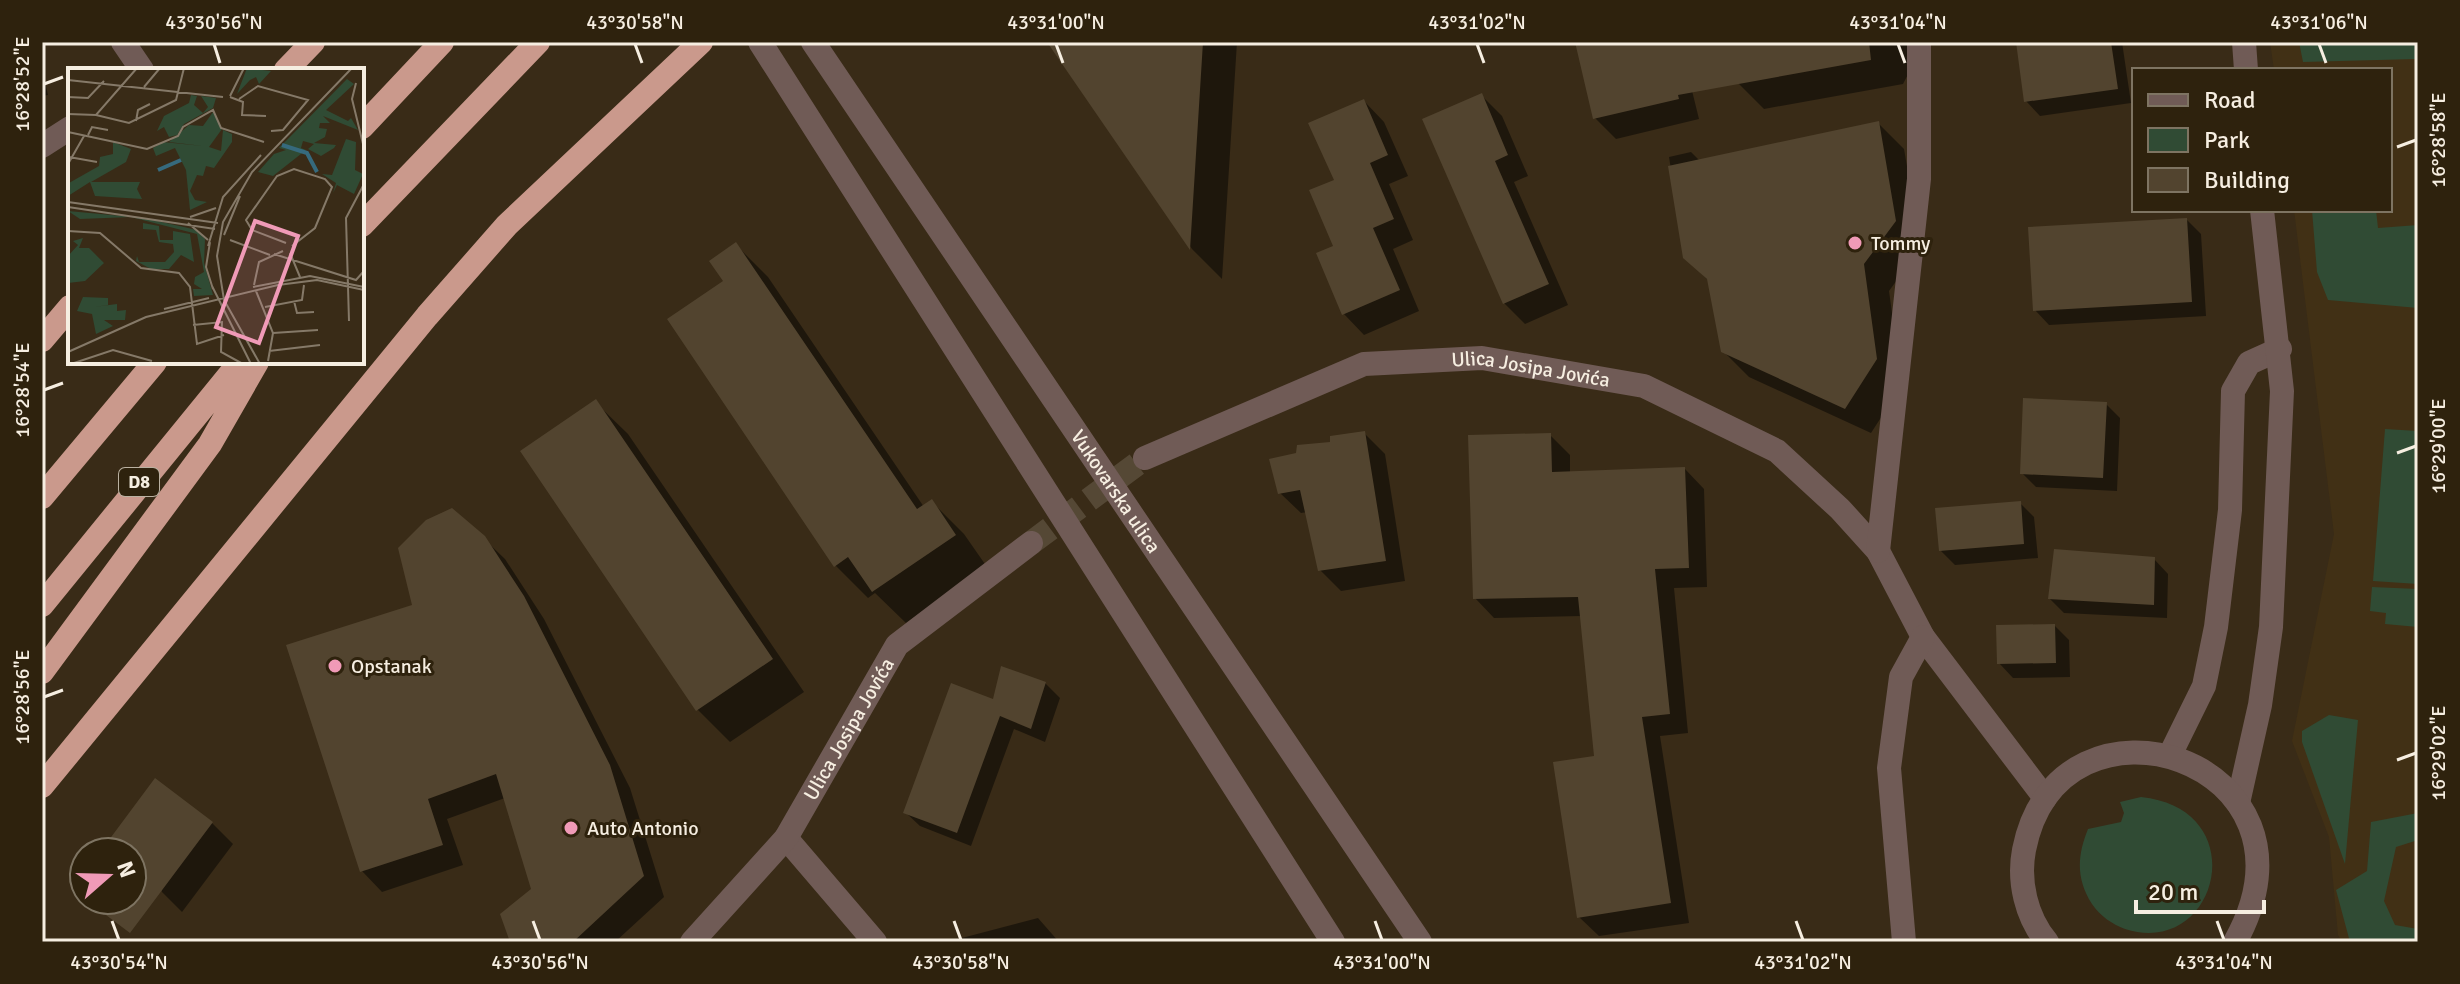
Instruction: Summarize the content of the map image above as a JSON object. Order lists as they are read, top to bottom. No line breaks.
{"streets":{"highway":["D8"],"street":["Ulica Josipa Jovića","Vukovarska ulica"]},"places":["Tommy","Opstanak","Auto Antonio"],"legend":["Road","Park","Building"],"scale_bar":"20 m","north":"right","coordinates":["43°30'56\"N","43°30'58\"N","43°31'00\"N","43°31'02\"N","43°31'04\"N","43°31'06\"N","16°28'52\"E","16°28'58\"E","16°28'54\"E","16°29'00\"E","16°28'56\"E","16°29'02\"E","43°30'54\"N"]}
